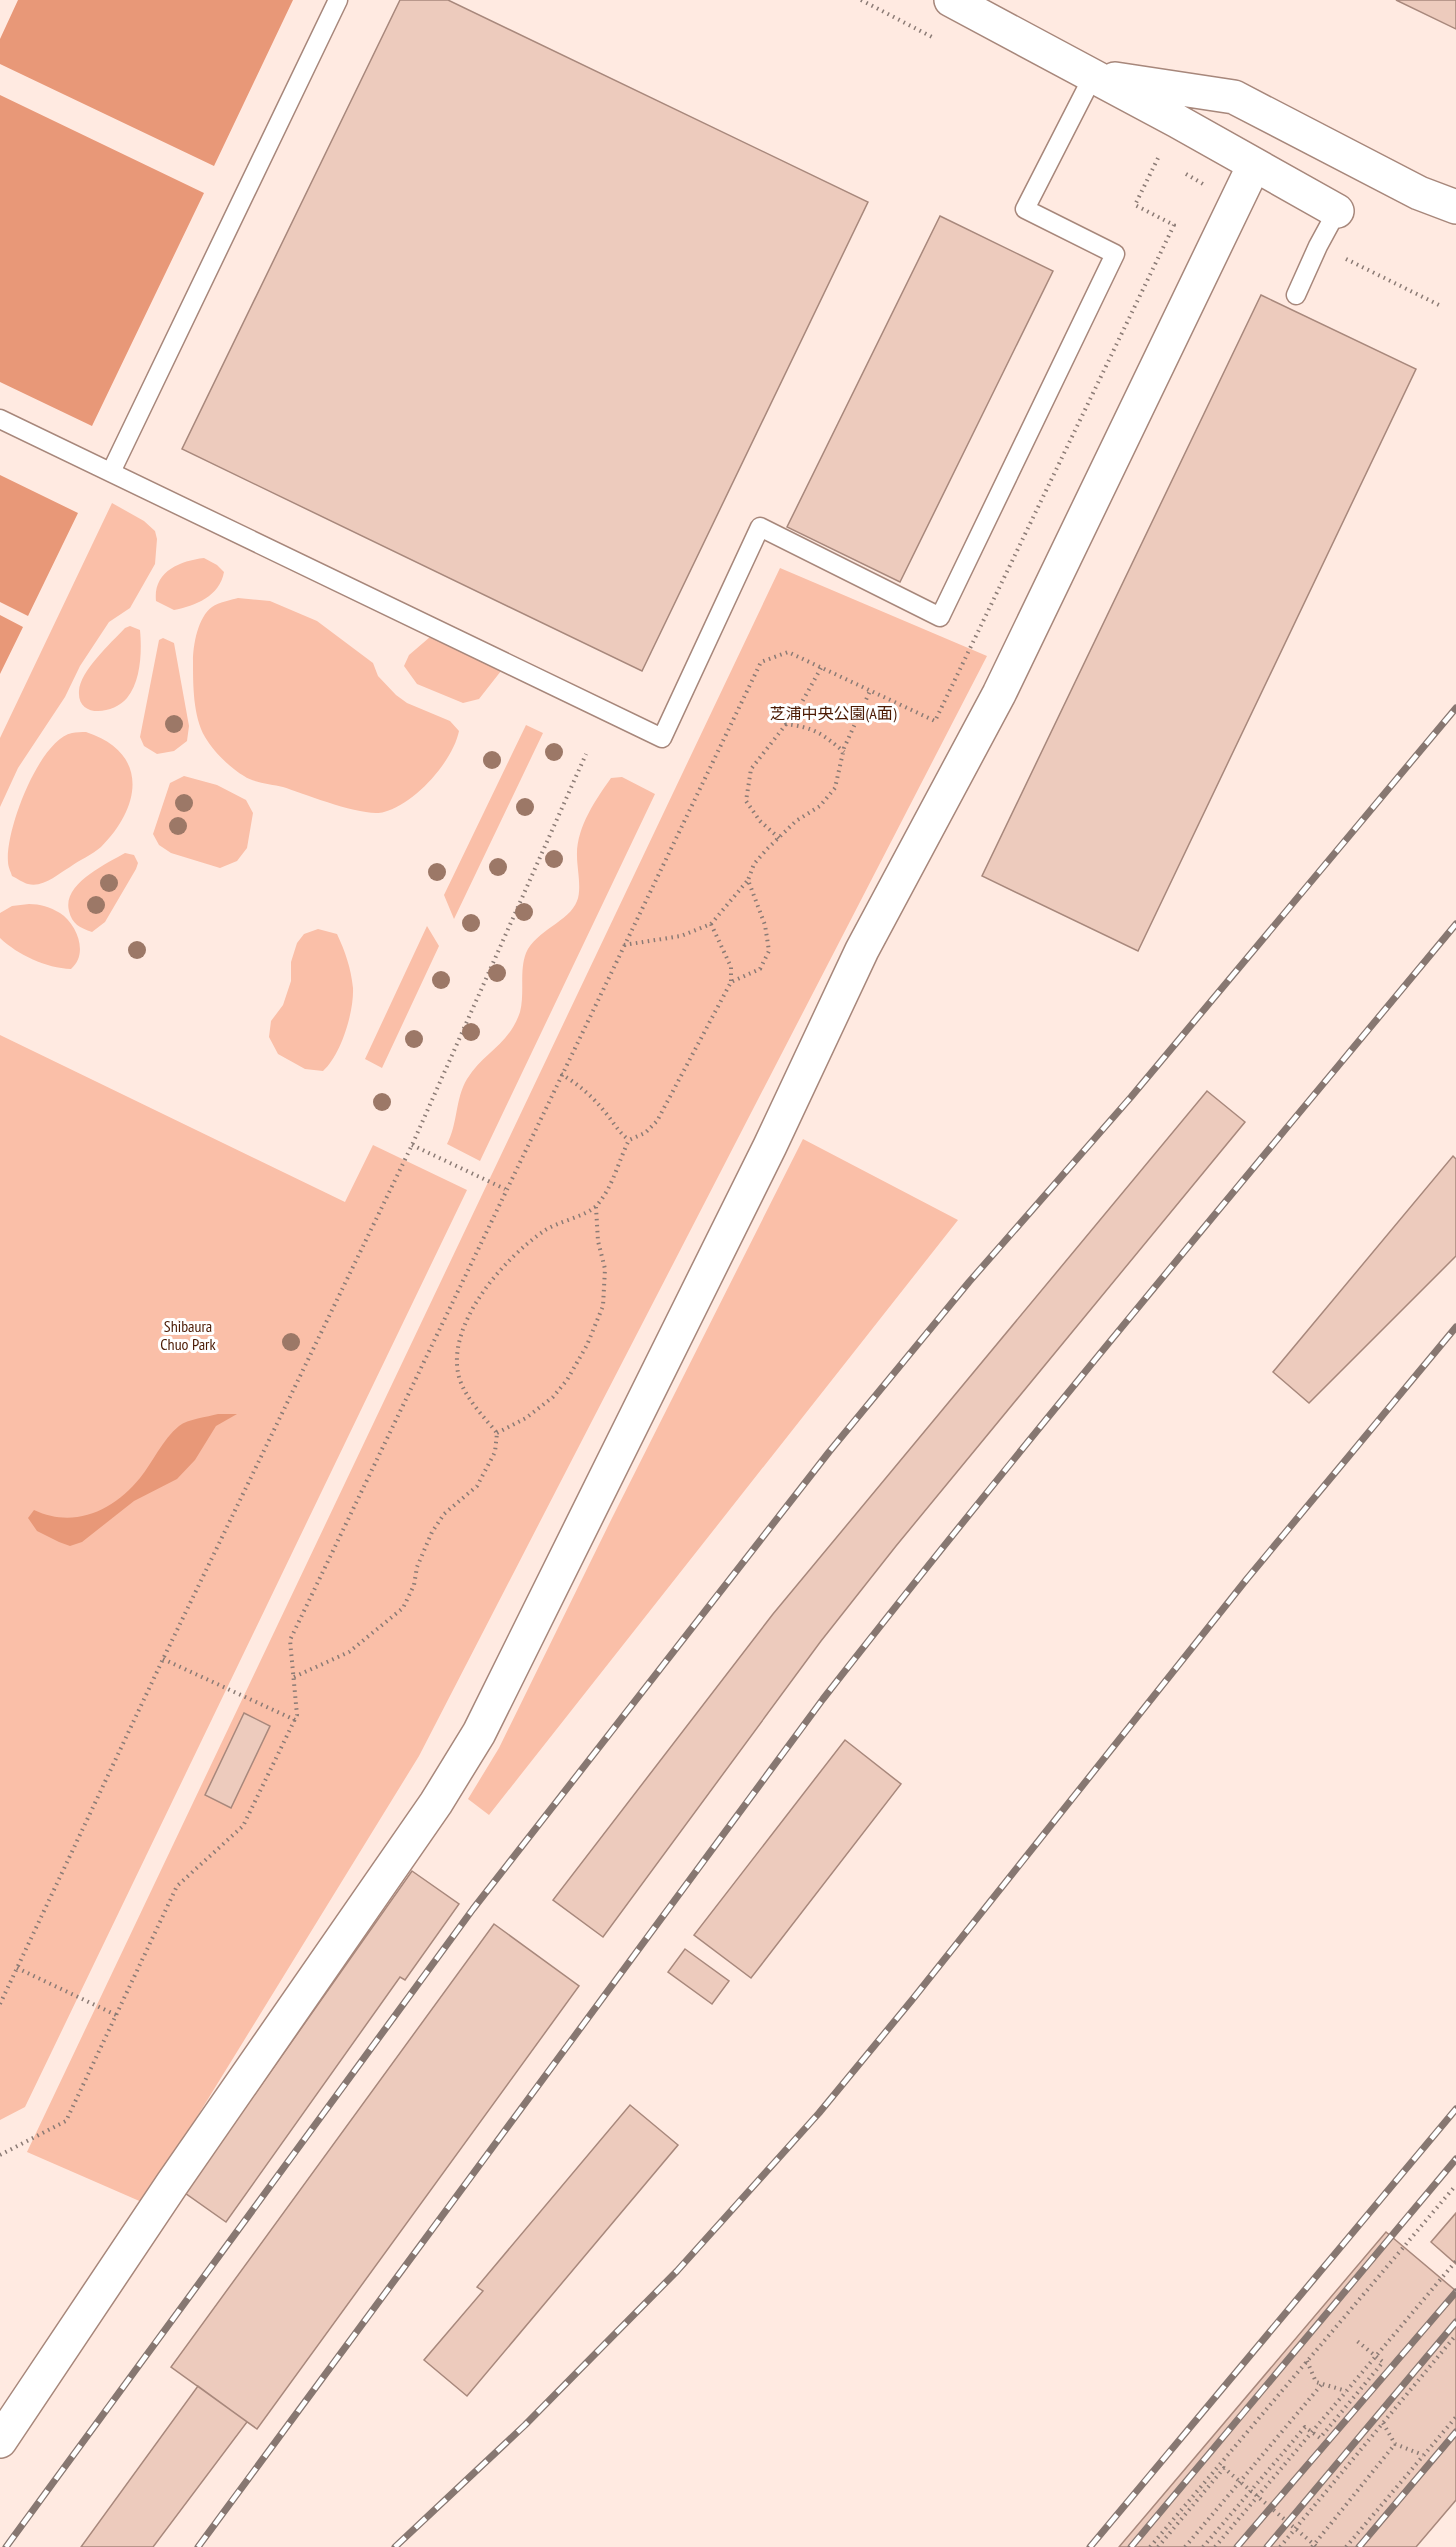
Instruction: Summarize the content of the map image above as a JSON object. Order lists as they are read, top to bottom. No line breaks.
{"parks":["芝浦中央公園(A面)","Shibaura Chuo Park"]}
